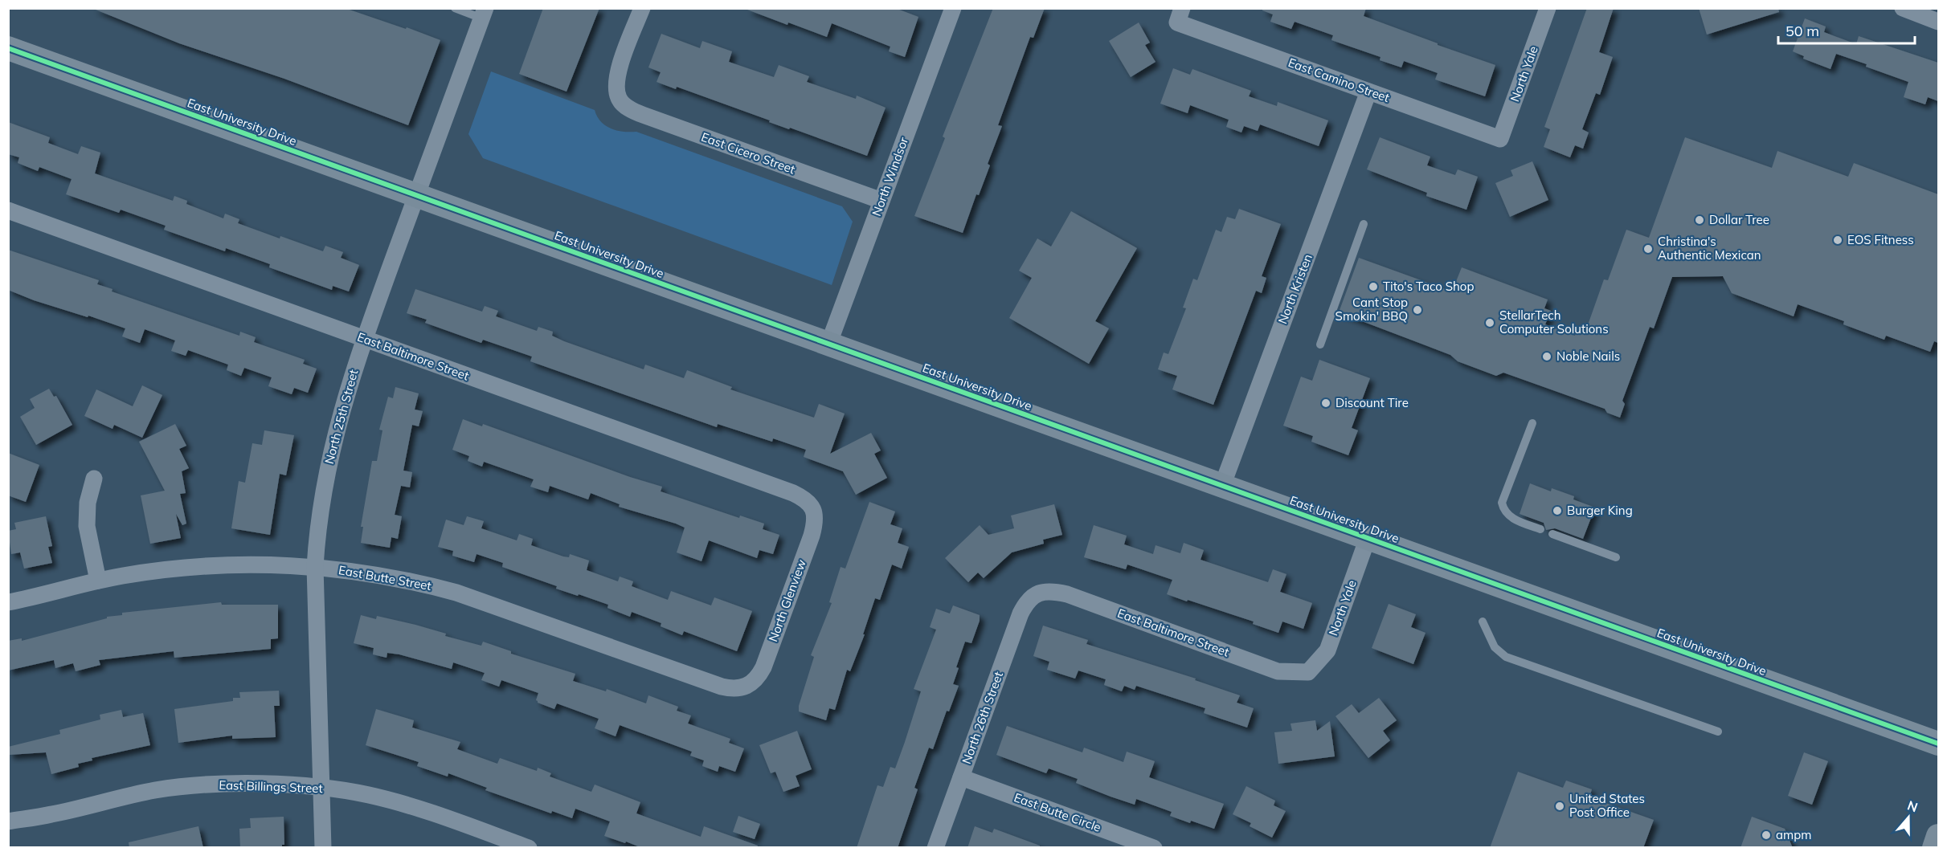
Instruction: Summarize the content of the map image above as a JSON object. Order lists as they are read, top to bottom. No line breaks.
{"streets":{"main road":["East University Drive"],"street":["North Yale","East Camino Street","East Cicero Street","North Windsor","North Kristen","East Baltimore Street","North 25th Street","East Butte Street","North Glenview","North 26th Street","East Billings Street","East Butte Circle"]},"crossings":[["North Yale","East Camino Street"],["North Yale","East University Drive"],["North Yale","East Baltimore Street"],["East Camino Street","North Kristen"],["East University Drive","North Windsor"],["East University Drive","North Kristen"],["East University Drive","North 25th Street"],["East Cicero Street","North Windsor"],["East Baltimore Street","North 25th Street"],["East Baltimore Street","North Glenview"],["East Baltimore Street","North 26th Street"],["North 25th Street","East Butte Street"],["North 25th Street","East Billings Street"],["East Butte Street","North Glenview"],["North 26th Street","East Butte Circle"]],"places":["Dollar Tree","EOS Fitness","Christina's Authentic Mexican","Tito's Taco Shop","Cant Stop Smokin' BBQ","StellarTech Computer Solutions","Noble Nails","Discount Tire","Burger King","United States Post Office","ampm"],"scale_bar":"50 m","north":"top"}
